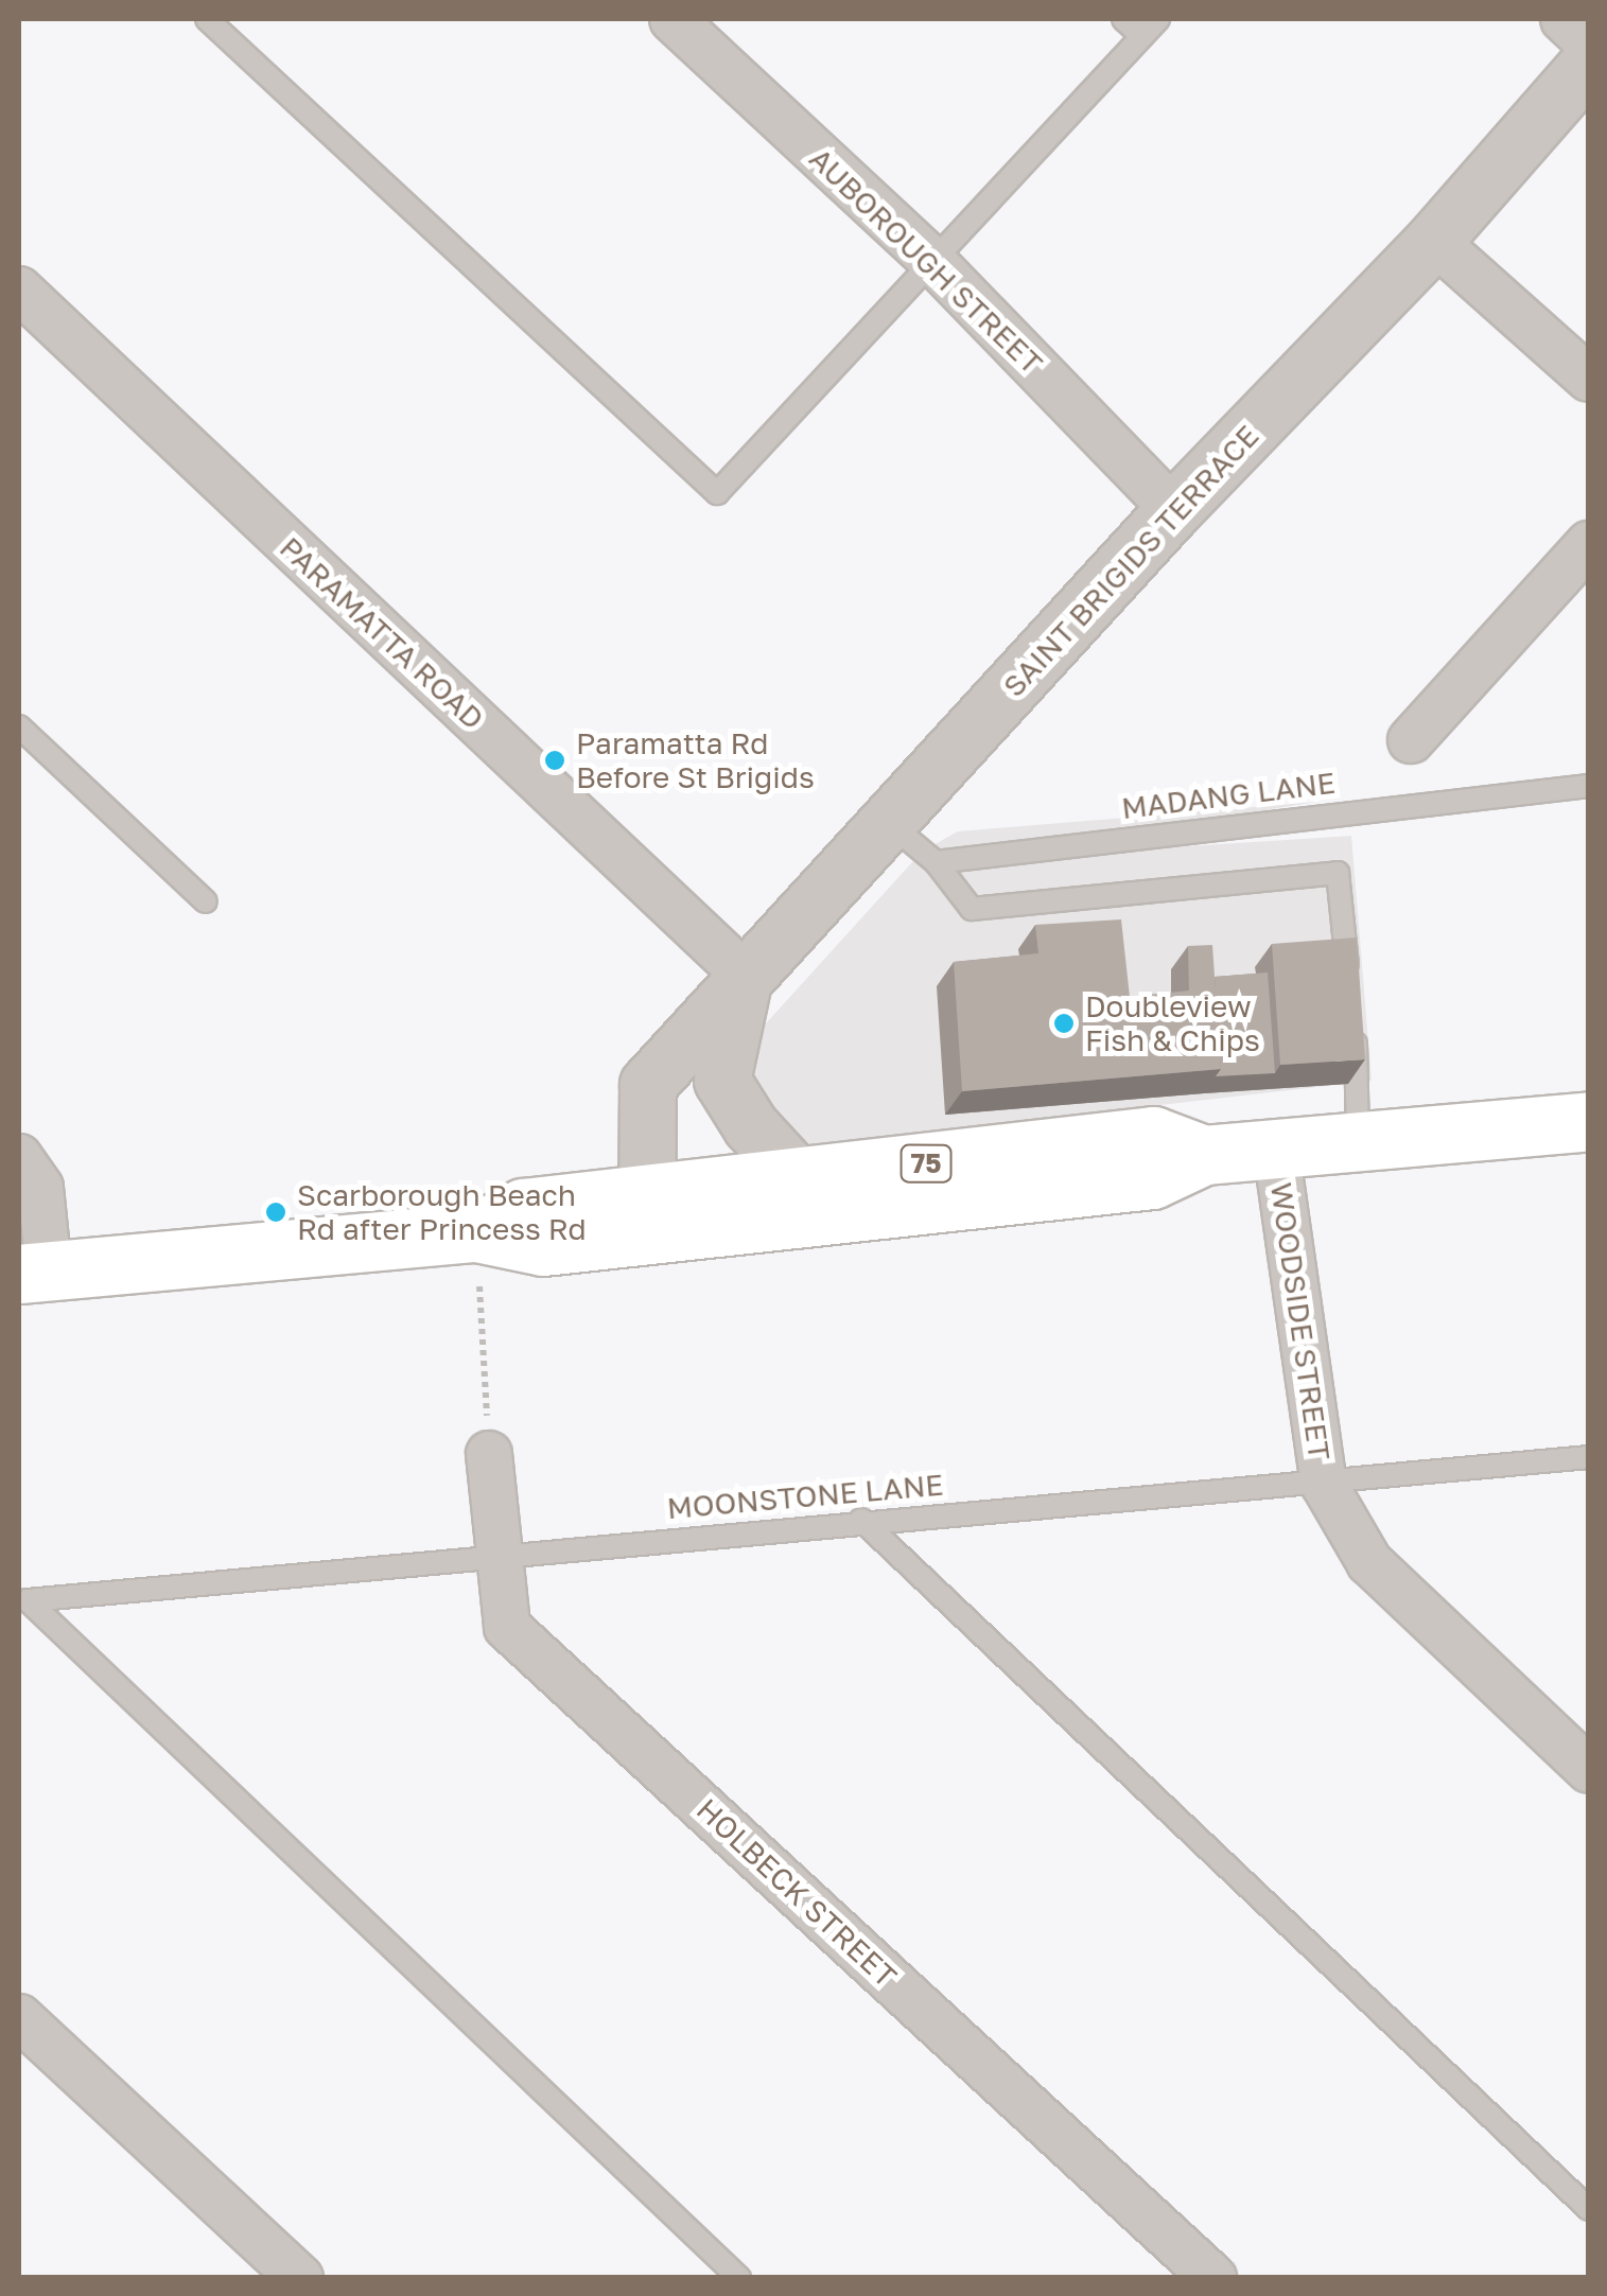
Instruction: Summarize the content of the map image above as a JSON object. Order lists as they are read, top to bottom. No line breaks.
{"streets":{"main road":["75"],"street":["AUBOROUGH STREET","SAINT BRIGIDS TERRACE","PARAMATTA ROAD","WOODSIDE STREET","HOLBECK STREET"],"lane":["MADANG LANE","MOONSTONE LANE"]},"crossings":[["AUBOROUGH STREET","SAINT BRIGIDS TERRACE"],["SAINT BRIGIDS TERRACE","PARAMATTA ROAD"],["SAINT BRIGIDS TERRACE","75"],["75","WOODSIDE STREET"],["WOODSIDE STREET","MOONSTONE LANE"],["MOONSTONE LANE","HOLBECK STREET"]],"places":["Paramatta Rd Before St Brigids","Doubleview Fish & Chips","Scarborough Beach Rd after Princess Rd"]}
